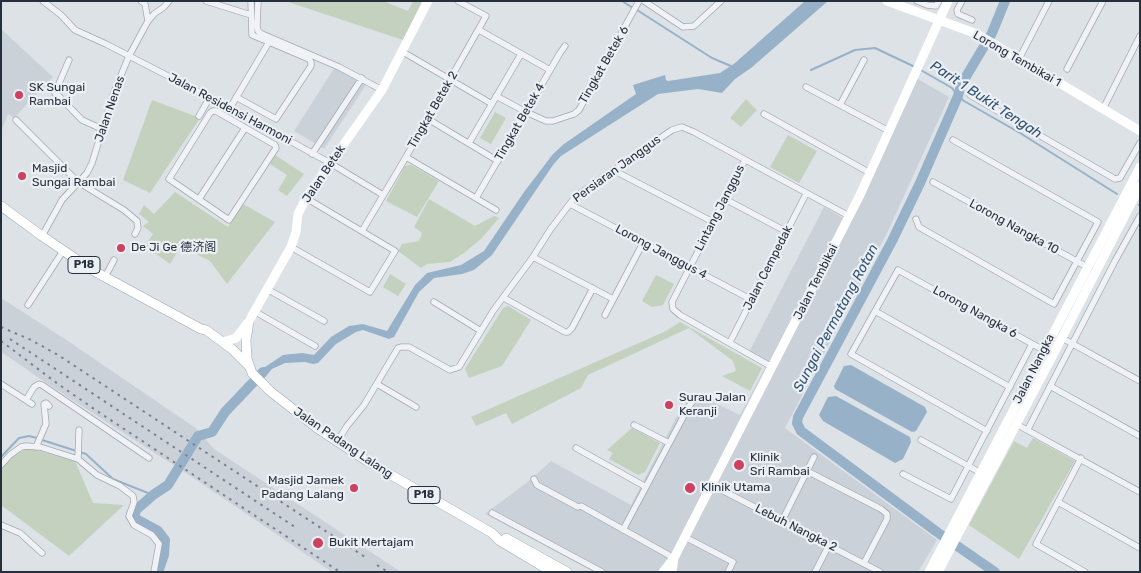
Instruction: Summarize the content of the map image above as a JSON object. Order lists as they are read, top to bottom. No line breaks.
{"streets":{"street":["Lorong Tembikai 1","Tingkat Betek 6","Jalan Nenas","Jalan Residensi Harmoni","Tingkat Betek 2","Tingkat Betek 4","Persiaran Janggus","Jalan Betek","Lintang Janggus","Lorong Nangka 10","Lorong Janggus 4","P18","Jalan Cempedak","Jalan Tembikai","Lorong Nangka 6","Jalan Nangka","Jalan Padang Lalang","Lebuh Nangka 2"]},"crossings":[["Lorong Tembikai 1","Jalan Tembikai"],["Tingkat Betek 6","Tingkat Betek 4"],["Jalan Nenas","Jalan Residensi Harmoni"],["Jalan Nenas","P18"],["Jalan Residensi Harmoni","Tingkat Betek 2"],["Jalan Residensi Harmoni","Jalan Betek"],["Persiaran Janggus","Lintang Janggus"],["Persiaran Janggus","Lorong Janggus 4"],["Persiaran Janggus","Jalan Cempedak"],["Persiaran Janggus","Jalan Tembikai"],["Jalan Betek","P18"],["Lintang Janggus","Lorong Janggus 4"],["Lintang Janggus","Jalan Cempedak"],["Lorong Nangka 10","Jalan Nangka"],["Lorong Janggus 4","Jalan Cempedak"],["P18","Jalan Padang Lalang"],["Jalan Tembikai","Lebuh Nangka 2"],["Lorong Nangka 6","Jalan Nangka"]],"water":["Parit 1 Bukit Tengah","Sungai Permatang Rotan"],"places":["SK Sungai Rambai","Masjid Sungai Rambai","De Ji Ge 德济阁","Surau Jalan Keranji","Klinik Sri Rambai","Masjid Jamek Padang Lalang","Klinik Utama","Bukit Mertajam"]}
